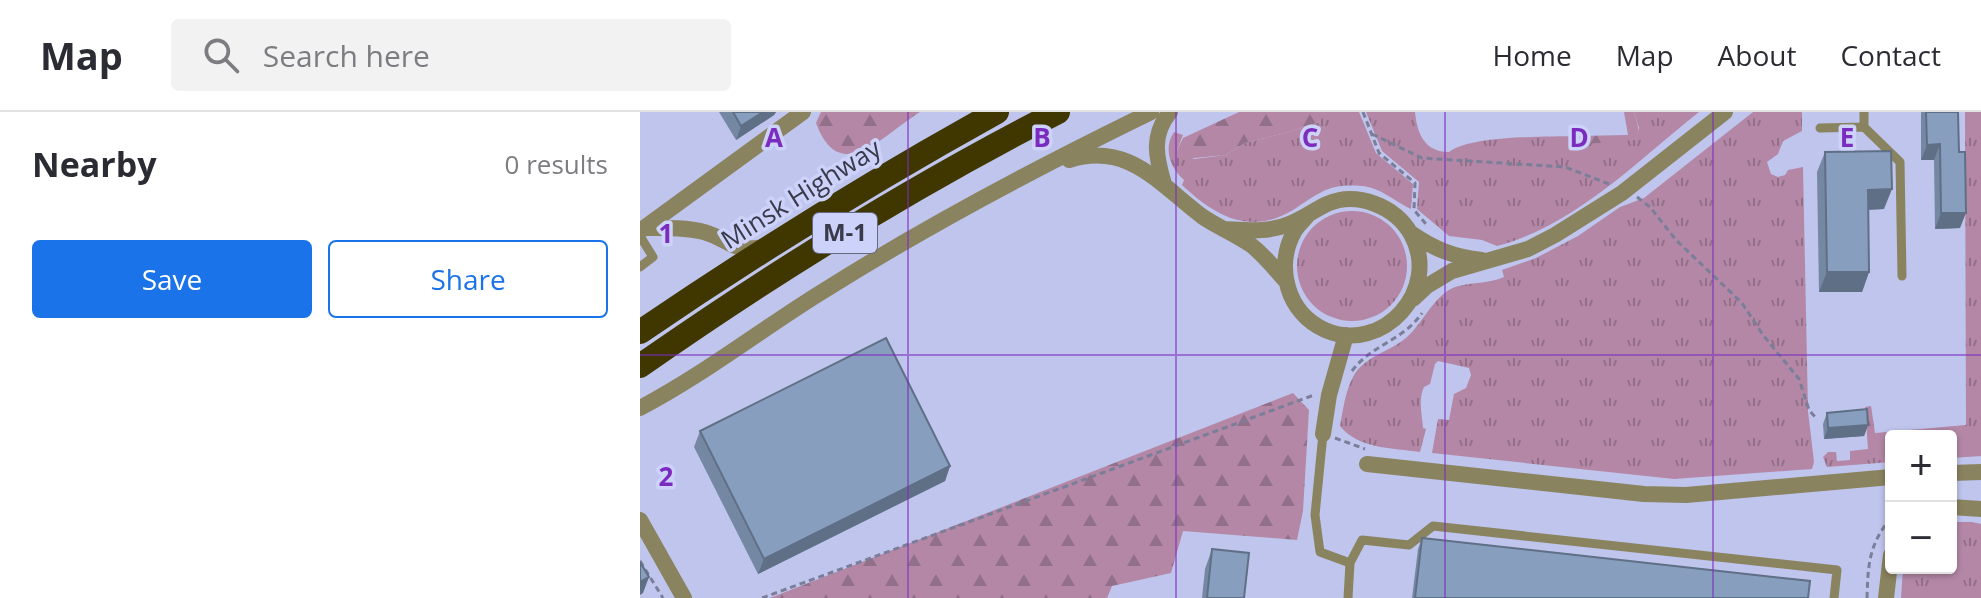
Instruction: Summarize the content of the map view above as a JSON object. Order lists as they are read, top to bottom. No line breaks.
{"streets":{"highway":["Minsk Highway","М-1"]},"page":{"header":"Map","search":"Search here","nav":["Home","Map","About","Contact"],"heading":["Nearby","0 results"],"buttons":["Save","Share"],"map_buttons":["+","−"]},"grid":{"columns":["A","B","C","D","E"],"rows":["1","2"]}}
